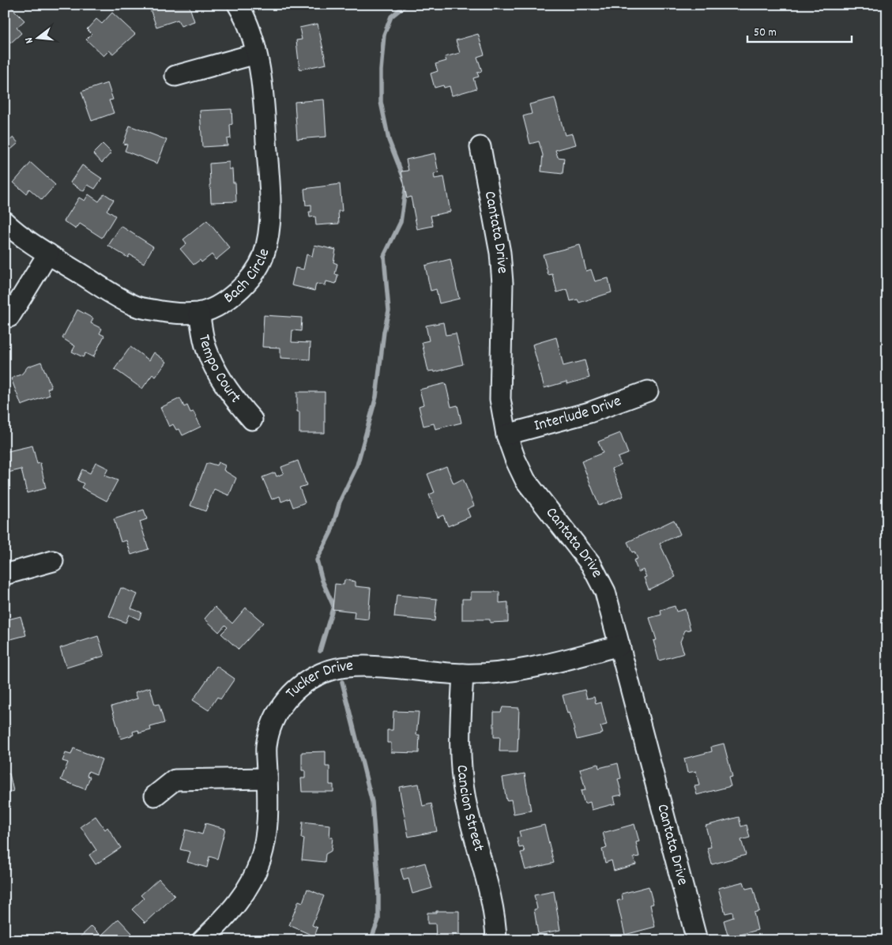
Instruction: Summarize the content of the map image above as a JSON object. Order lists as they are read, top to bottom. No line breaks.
{"streets":{"street":["Cantata Drive","Bach Circle","Tempo Court","Interlude Drive","Tucker Drive","Cancion Street"]},"crossings":[["Cantata Drive","Interlude Drive"],["Cantata Drive","Tucker Drive"],["Bach Circle","Tempo Court"],["Tucker Drive","Cancion Street"]],"scale_bar":"50 m","north":"left"}
